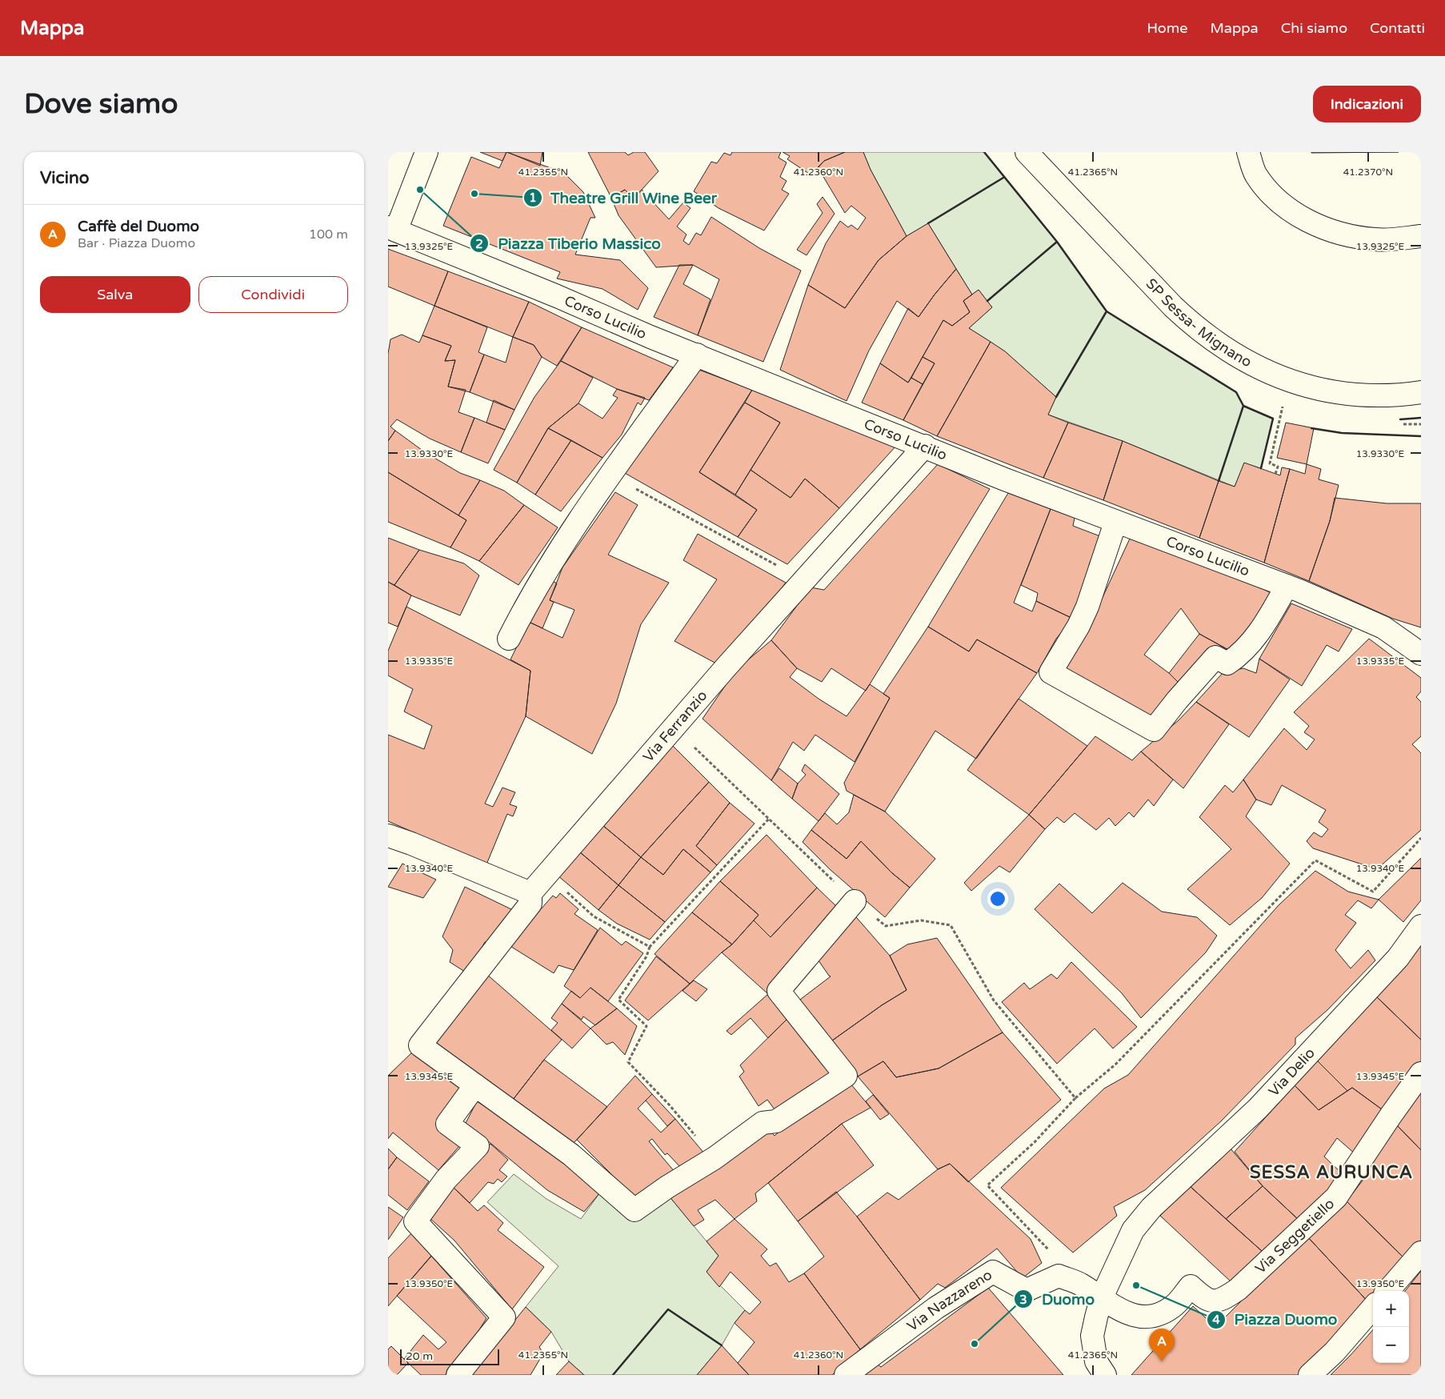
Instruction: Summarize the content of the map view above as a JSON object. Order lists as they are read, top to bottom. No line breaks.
{"streets":{"street":["Corso Lucilio","SP Sessa- Mignano","Via Ferranzio","Via Delio","Via Seggetiello","Via Nazzareno"]},"crossings":[["Corso Lucilio","Via Ferranzio"],["Via Delio","Via Seggetiello"],["Via Delio","Via Nazzareno"],["Via Seggetiello","Via Nazzareno"]],"districts":["SESSA AURUNCA"],"places":["Piazza Tiberio Massico","Theatre Grill Wine Beer","Piazza Duomo","Duomo"],"scale_bar":"20 m","page":{"header":"Mappa","nav":["Home","Mappa","Chi siamo","Contatti"],"buttons":["Indicazioni",["Salva","Condividi"]],"title":"Dove siamo","heading":"Vicino","list":[{"mark":"A","name":"Caffè del Duomo","note":"Bar · Piazza Duomo","value":"100 m"}],"map_buttons":["+","−"],"pins":"A","scale":"20 m"},"coordinates":["41.2355°N","41.2360°N","41.2365°N","41.2370°N","13.9325°E","13.9330°E","13.9335°E","13.9340°E","13.9345°E","13.9350°E"]}
